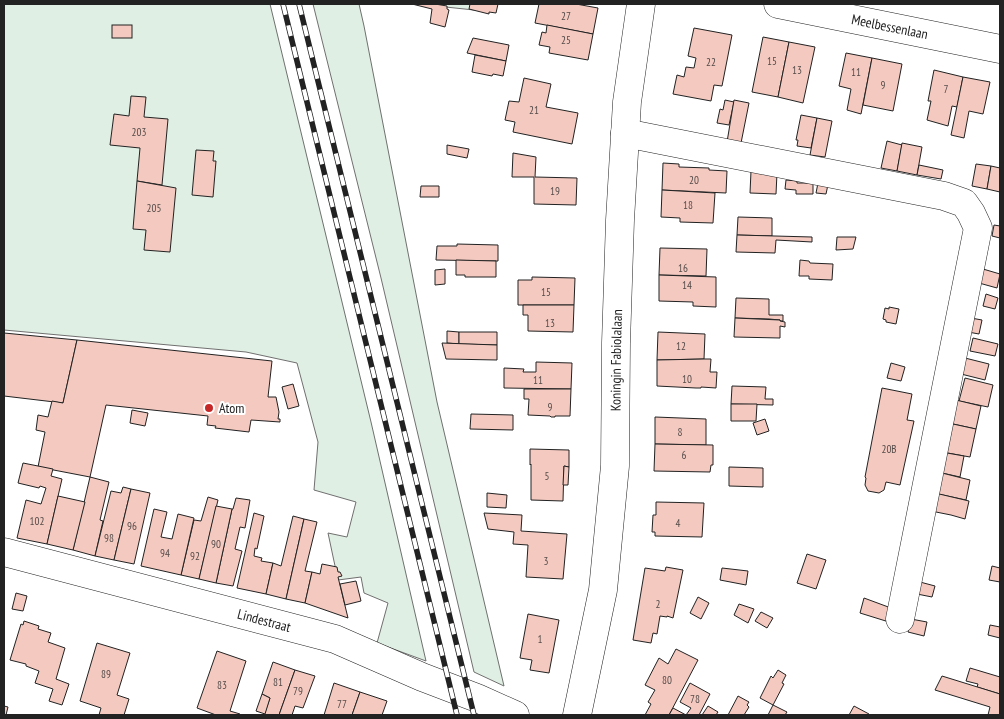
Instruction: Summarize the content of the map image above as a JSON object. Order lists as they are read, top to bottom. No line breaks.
{"streets":{"street":["Meelbessenlaan","Koningin Fabiolalaan","Lindestraat"]},"places":["Atom"],"house_numbers":["27","25","15","22","13","11","9","7","21","203","20","19","18","205","16","14","15","13","12","10","11","9","8","20B","6","5","102","4","96","98","90","94","92","3","2","1","89","80","81","83","79","78","77"]}
